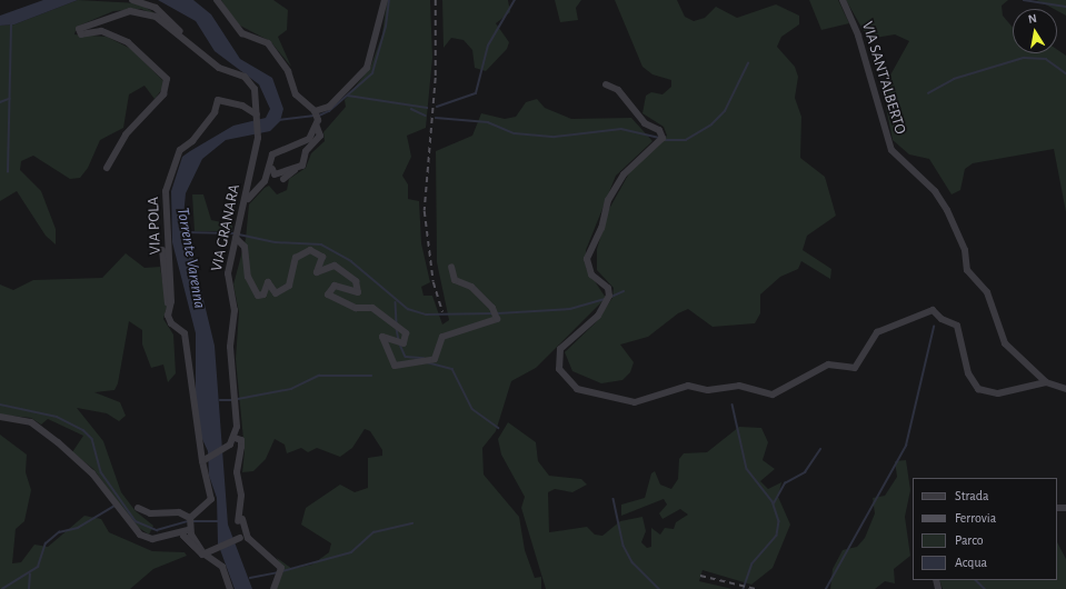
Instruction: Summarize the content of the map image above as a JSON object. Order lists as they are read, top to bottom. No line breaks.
{"streets":{"street":["VIA SANT'ALBERTO","VIA POLA","VIA GRANARA"]},"crossings":[["VIA POLA","VIA GRANARA"]],"water":["Torrente Varenna"],"legend":["Strada","Ferrovia","Parco","Acqua"],"north":"top"}
